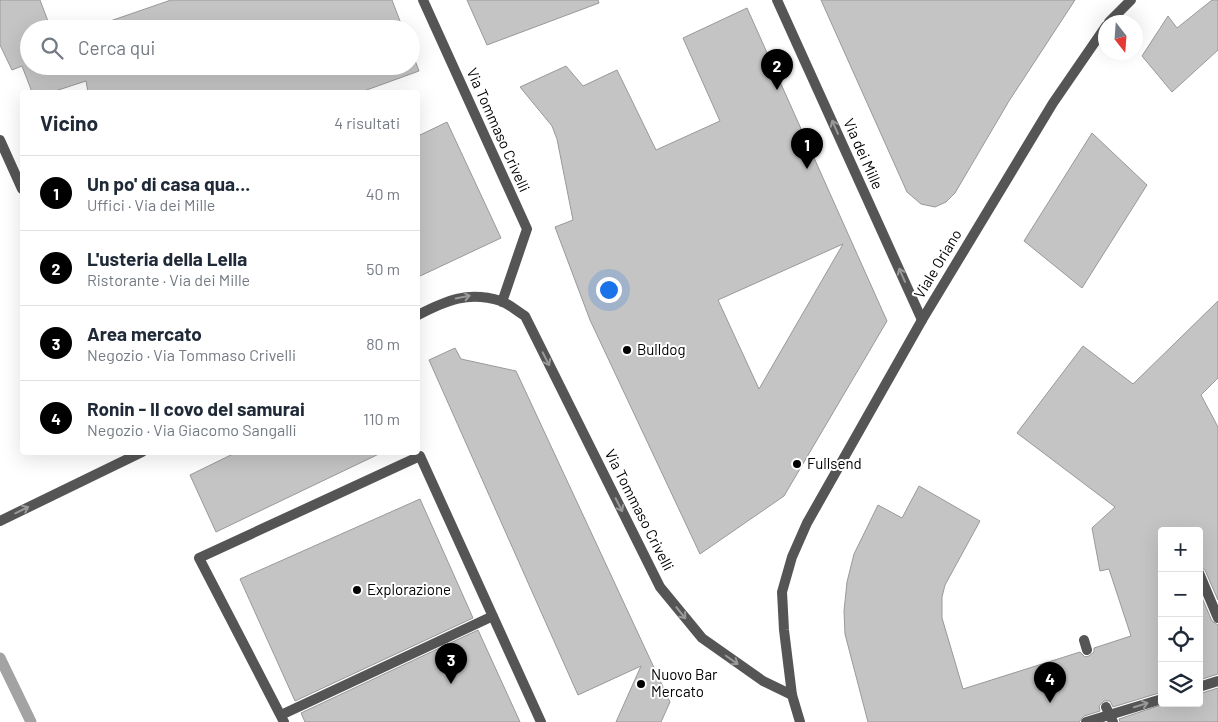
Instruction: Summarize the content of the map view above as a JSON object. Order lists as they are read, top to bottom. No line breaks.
{"streets":{"street":["Via Tommaso Crivelli","Via dei Mille","Viale Oriano"]},"crossings":[["Via Tommaso Crivelli","Viale Oriano"],["Via dei Mille","Viale Oriano"]],"one_way":["Via Tommaso Crivelli","Via dei Mille"],"places":["Bulldog","Fullsend","Explorazione","Nuovo Bar Mercato"],"north":"bottom","page":{"search":"Cerca qui","pins":["2","1","3","4"],"heading":["Vicino","4 risultati"],"list":[{"mark":"1","name":"Un po' di casa qua...","note":"Uffici · Via dei Mille","value":"40 m"},{"mark":"2","name":"L'usteria della Lella","note":"Ristorante · Via dei Mille","value":"50 m"},{"mark":"3","name":"Area mercato","note":"Negozio · Via Tommaso Crivelli","value":"80 m"},{"mark":"4","name":"Ronin - Il covo del samurai","note":"Negozio · Via Giacomo Sangalli","value":"110 m"}],"map_buttons":["+","−"]}}
